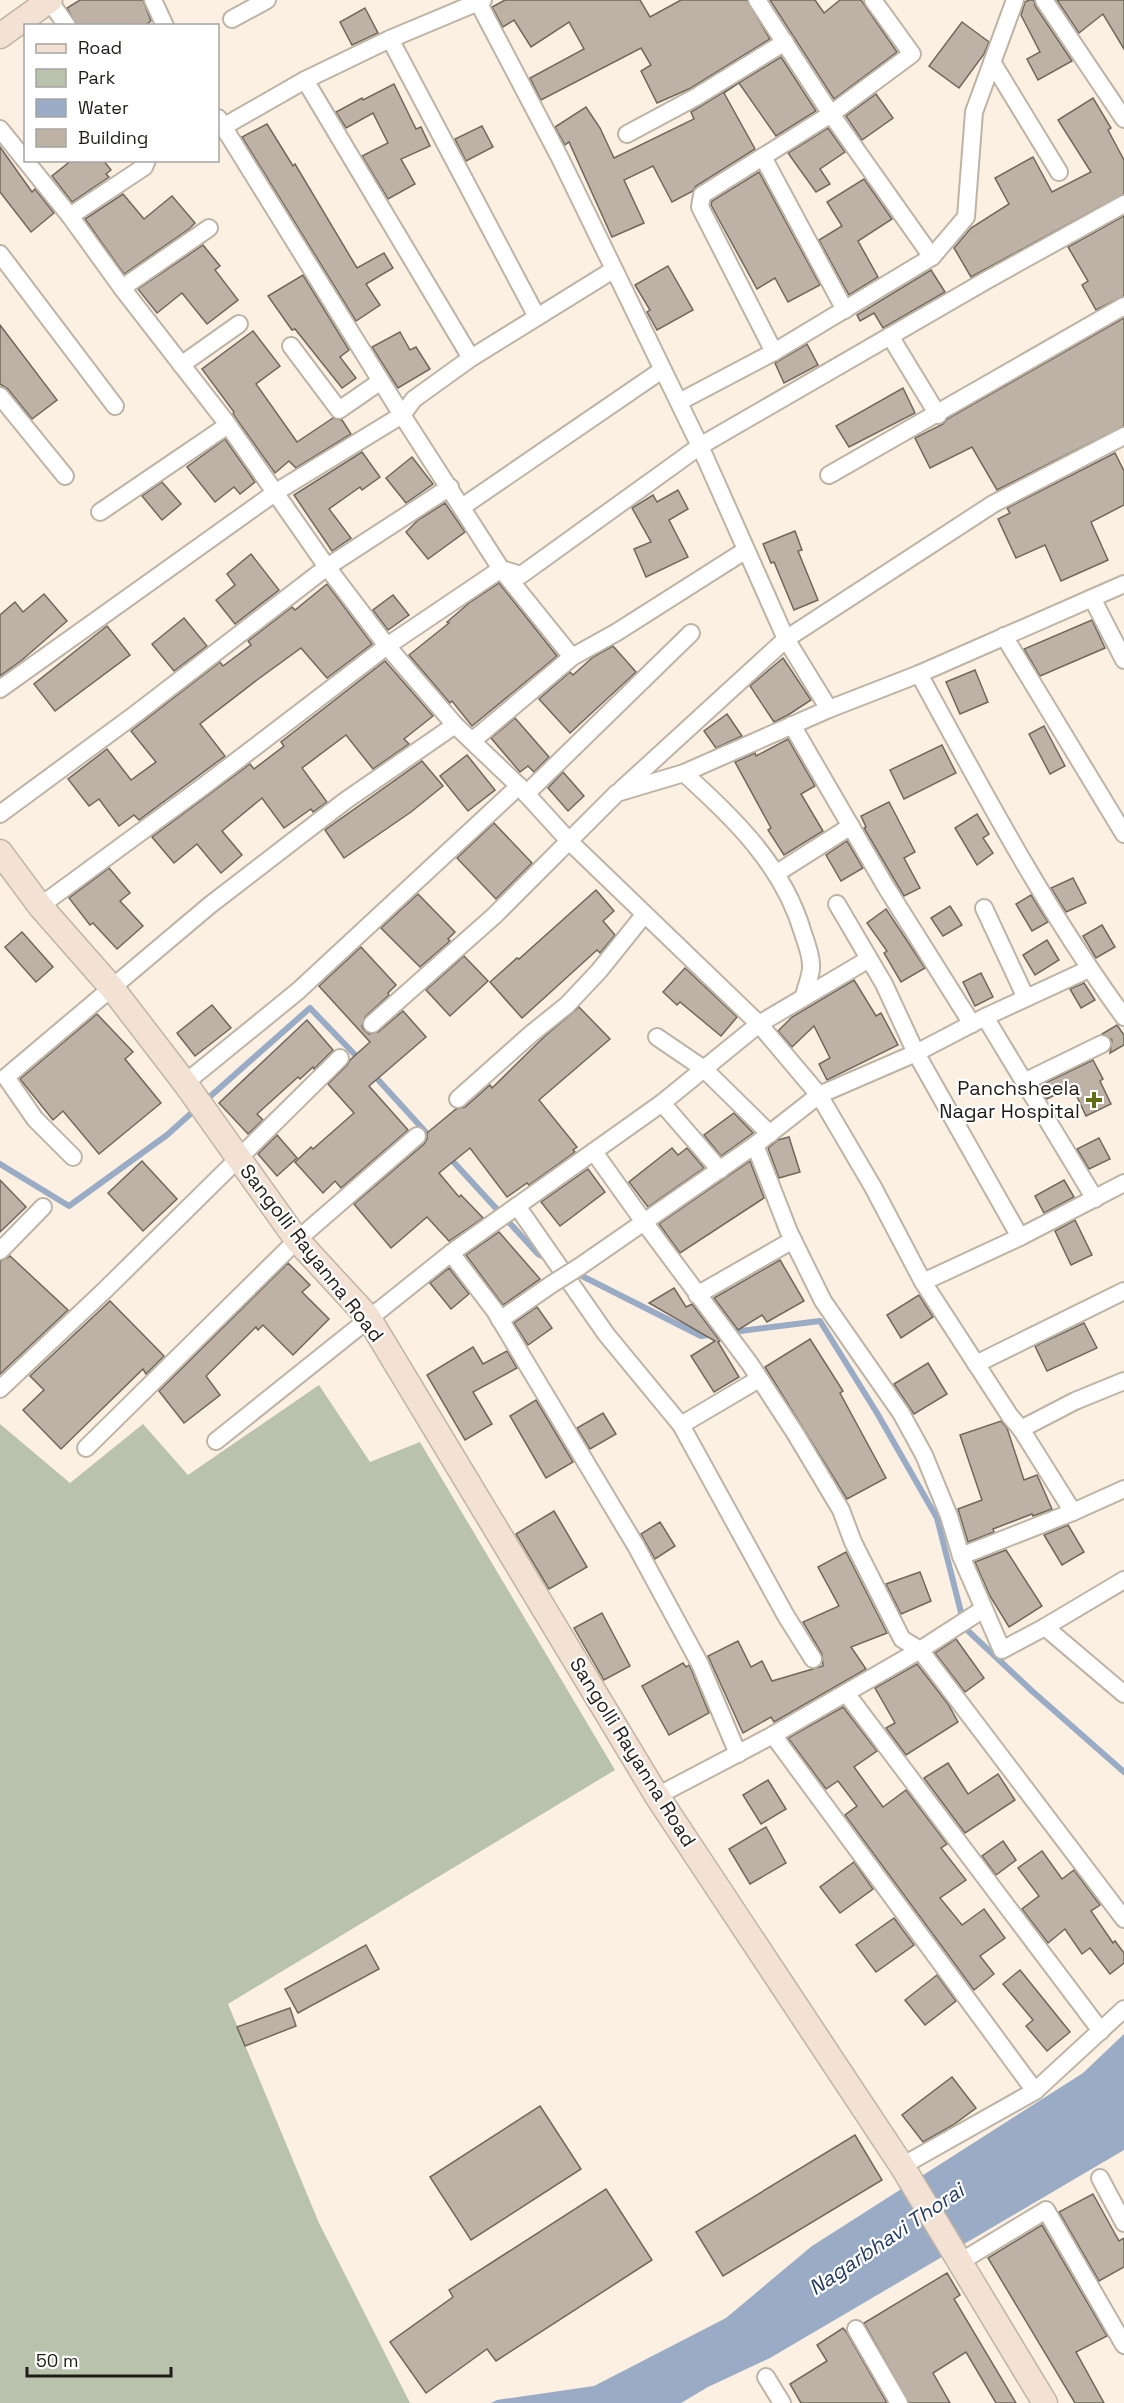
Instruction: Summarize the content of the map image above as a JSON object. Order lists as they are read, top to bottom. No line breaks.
{"streets":{"street":["Sangolli Rayanna Road"]},"water":["Nagarbhavi Thorai"],"places":{"health":["Panchsheela Nagar Hospital"]},"legend":["Road","Park","Water","Building"],"scale_bar":"50 m"}
